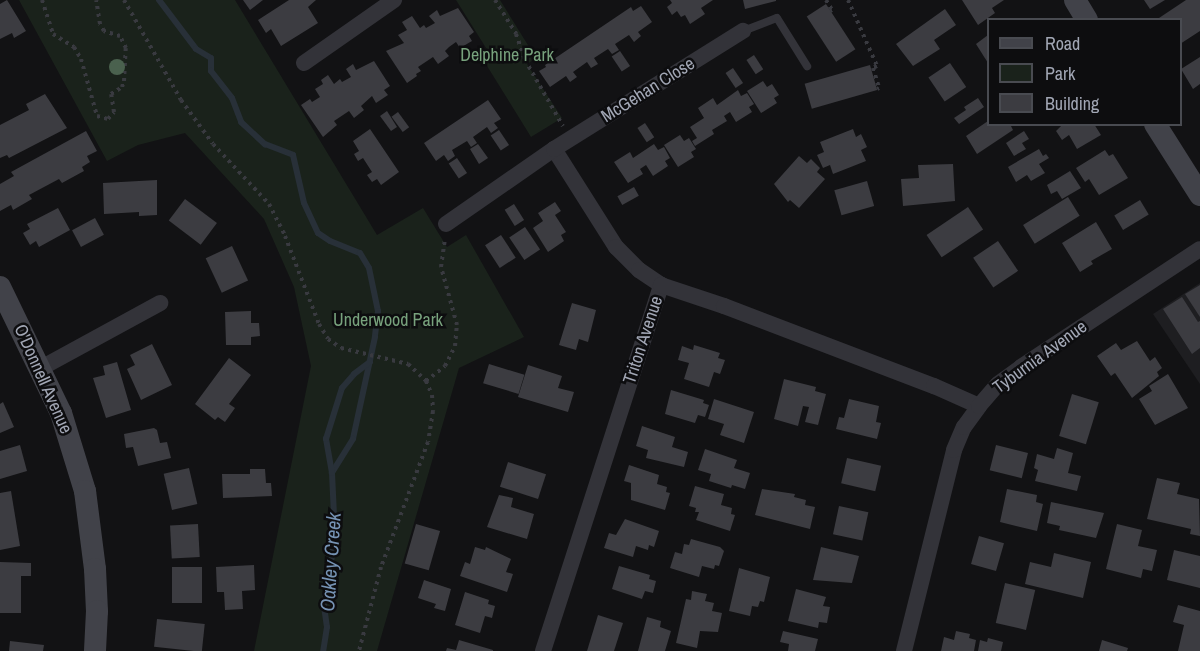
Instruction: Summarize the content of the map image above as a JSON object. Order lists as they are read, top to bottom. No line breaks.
{"streets":{"street":["McGehan Close","Triton Avenue","Tyburnia Avenue","O'Donnell Avenue"]},"crossings":[["Triton Avenue","Tyburnia Avenue"]],"water":["Oakley Creek"],"parks":["Delphine Park","Underwood Park"],"legend":["Road","Park","Building"]}
